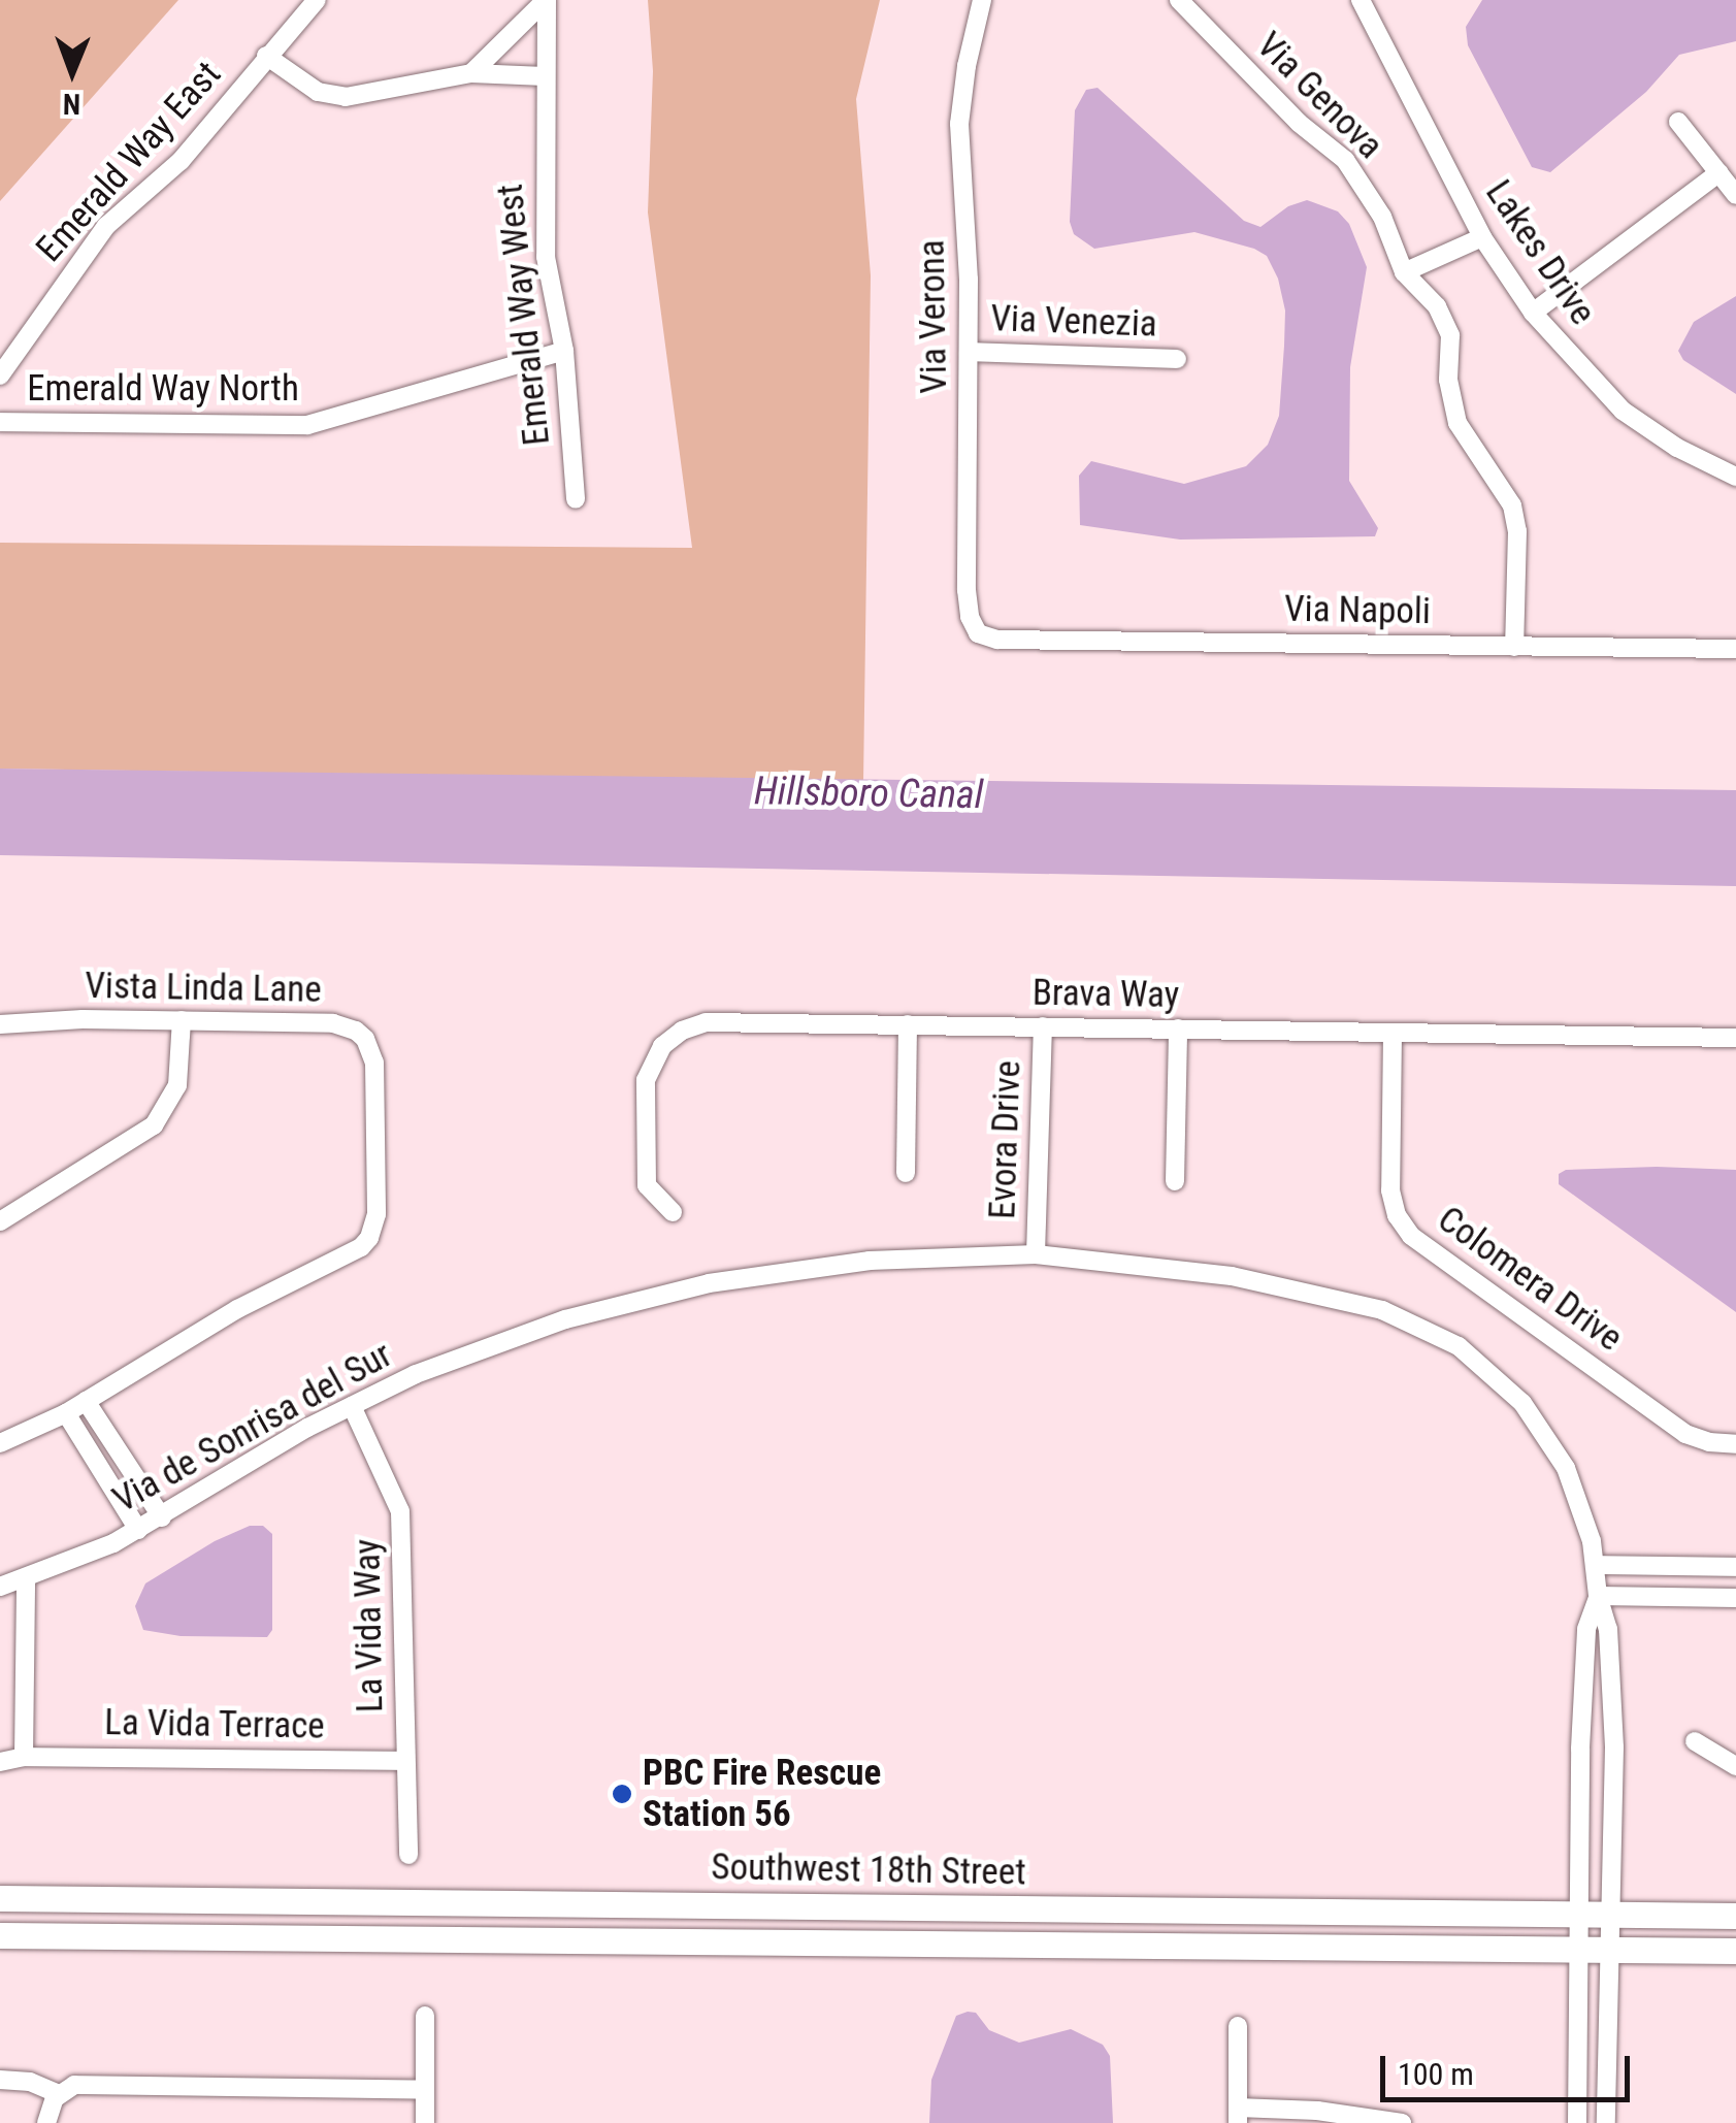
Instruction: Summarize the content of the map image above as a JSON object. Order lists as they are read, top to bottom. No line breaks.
{"streets":{"main road":["Southwest 18th Street"],"street":["Via Genova","Emerald Way East","Lakes Drive","Emerald Way West","Via Verona","Via Venezia","Emerald Way North","Via Napoli","Vista Linda Lane","Brava Way","Evora Drive","Colomera Drive","Via de Sonrisa del Sur","La Vida Way","La Vida Terrace"]},"crossings":[["Via Genova","Via Napoli"],["Emerald Way West","Emerald Way North"],["Via Verona","Via Venezia"],["Via Verona","Via Napoli"],["Brava Way","Evora Drive"],["Brava Way","Colomera Drive"],["Evora Drive","Via de Sonrisa del Sur"],["Via de Sonrisa del Sur","La Vida Way"],["Via de Sonrisa del Sur","Southwest 18th Street"],["La Vida Way","La Vida Terrace"]],"water":["Hillsboro Canal"],"places":["PBC Fire Rescue Station 56"],"scale_bar":"100 m","north":"bottom"}
